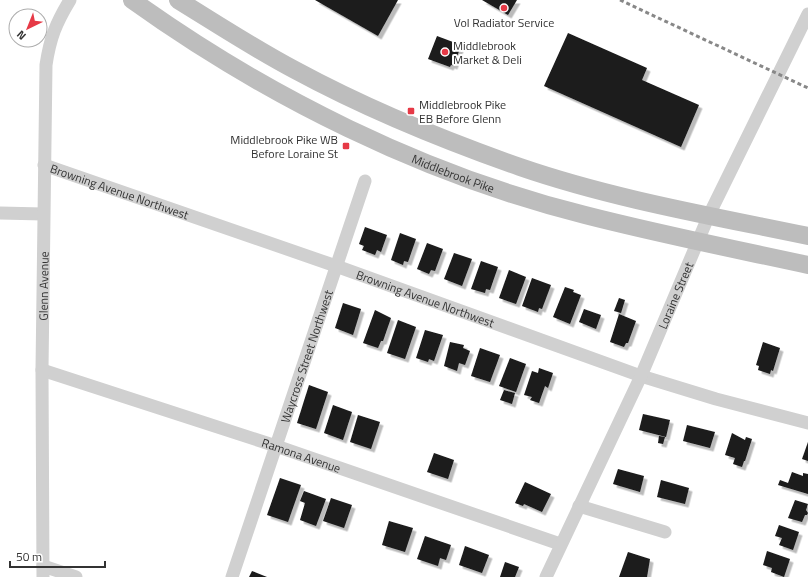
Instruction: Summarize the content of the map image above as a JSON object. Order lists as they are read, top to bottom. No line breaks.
{"streets":{"main road":["Middlebrook Pike"],"street":["Browning Avenue Northwest","Glenn Avenue","Loraine Street","Waycross Street Northwest","Ramona Avenue"]},"crossings":[["Middlebrook Pike","Loraine Street"],["Browning Avenue Northwest","Glenn Avenue"],["Browning Avenue Northwest","Loraine Street"],["Browning Avenue Northwest","Waycross Street Northwest"],["Glenn Avenue","Ramona Avenue"],["Loraine Street","Ramona Avenue"],["Waycross Street Northwest","Ramona Avenue"]],"places":{"other":["Vol Radiator Service","Middlebrook Market & Deli"],"transit":["Middlebrook Pike EB Before Glenn","Middlebrook Pike WB Before Loraine St"]},"scale_bar":"50 m","north":"bottom left"}
